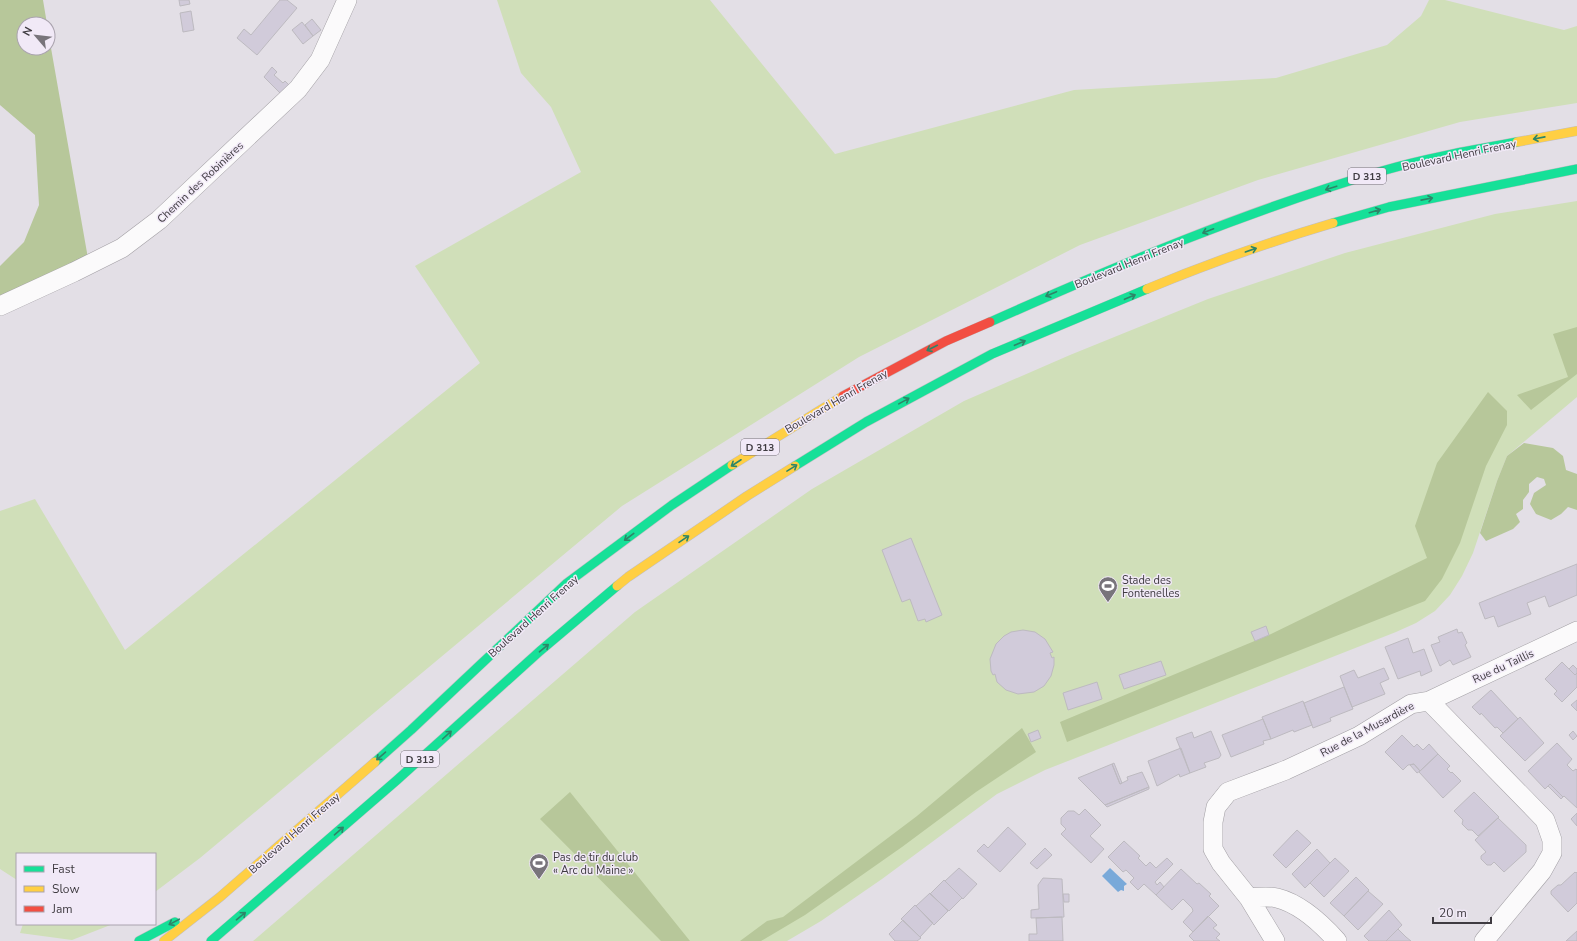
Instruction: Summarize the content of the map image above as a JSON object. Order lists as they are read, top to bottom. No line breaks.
{"streets":{"highway":["Boulevard Henri Frenay","D 313"],"street":["Chemin des Robinières","Rue du Taillis","Rue de la Musardière"]},"crossings":[["Rue du Taillis","Rue de la Musardière"]],"places":{"sports":["Stade des Fontenelles","Pas de tir du club « Arc du Maine »"]},"legend":["Fast","Slow","Jam"],"scale_bar":"20 m","north":"top left"}
